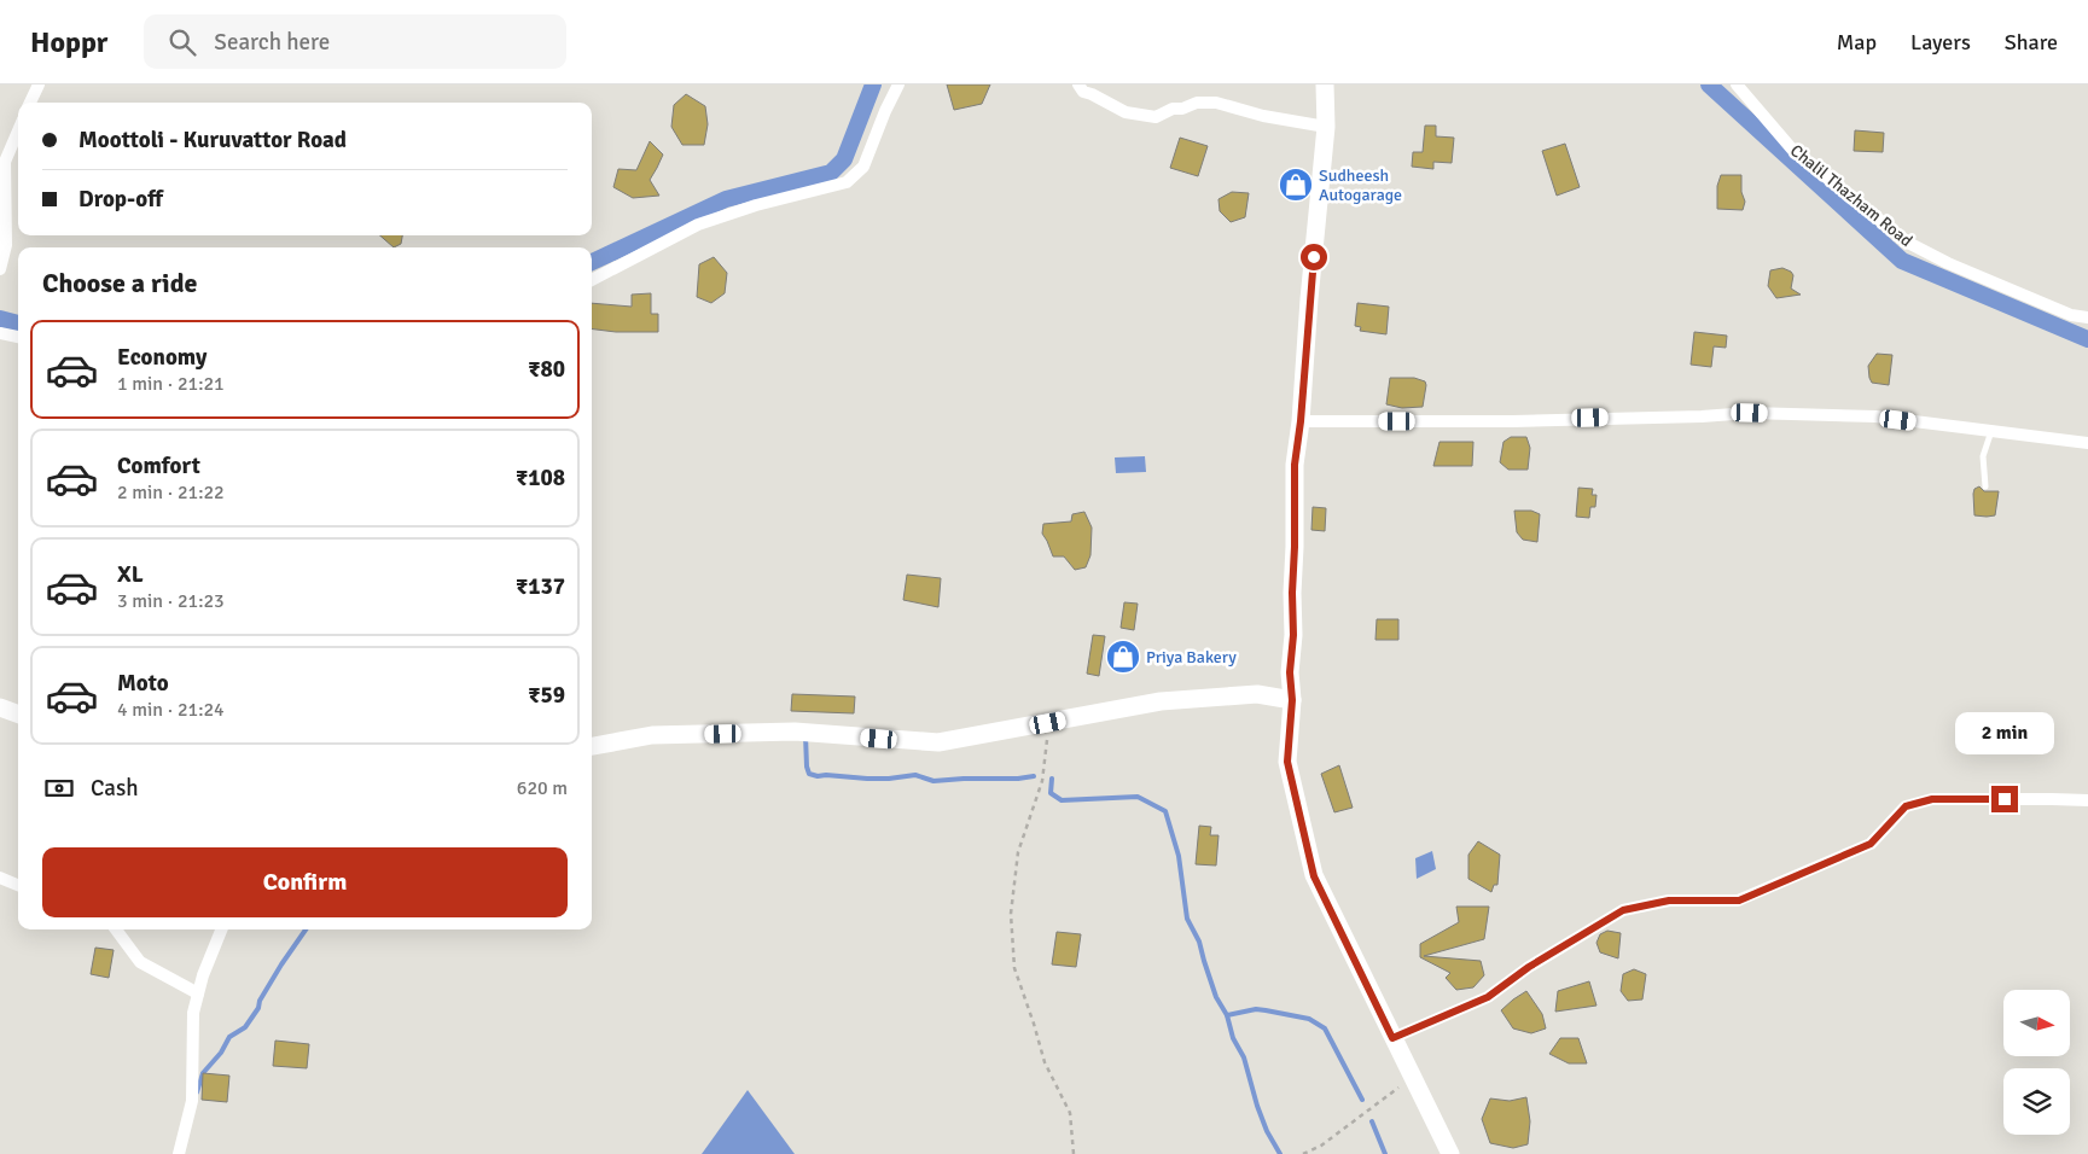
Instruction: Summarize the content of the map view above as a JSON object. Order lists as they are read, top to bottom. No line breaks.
{"streets":{"street":["Chalil Thazham Road"]},"places":{"shop":["Sudheesh Autogarage","Priya Bakery"]},"north":"right","page":{"header":"Hoppr","search":"Search here","nav":["Map","Layers","Share"],"banner":["Moottoli - Kuruvattor Road","Drop-off"],"heading":"Choose a ride","list":[{"name":"Economy","note":"1 min · 21:21","value":"₹80"},{"name":"Comfort","note":"2 min · 21:22","value":"₹108"},{"name":"XL","note":"3 min · 21:23","value":"₹137"},{"name":"Moto","note":"4 min · 21:24","value":"₹59"}],"bubble":"2 min","pay":["Cash","620 m"],"buttons":"Confirm"}}
